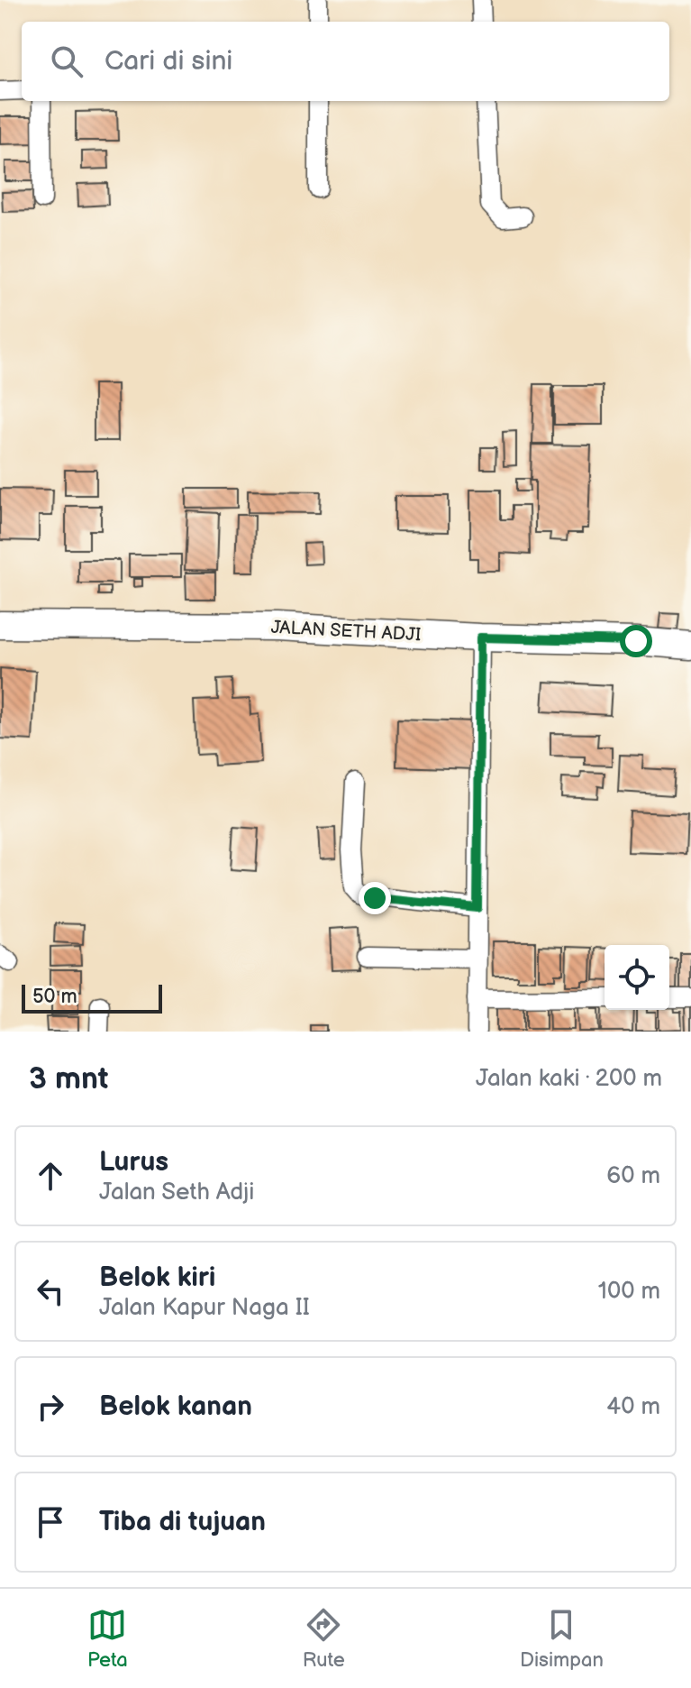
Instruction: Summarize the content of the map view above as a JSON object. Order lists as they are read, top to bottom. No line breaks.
{"streets":{"street":["JALAN SETH ADJI"]},"scale_bar":"50 m","page":{"search":"Cari di sini","scale":"50 m","heading":["3 mnt","Jalan kaki · 200 m"],"list":[["Lurus","Jalan Seth Adji","60 m"],["Belok kiri","Jalan Kapur Naga II","100 m"],["Belok kanan","40 m"],"Tiba di tujuan"],"nav":["Peta","Rute","Disimpan"]}}
